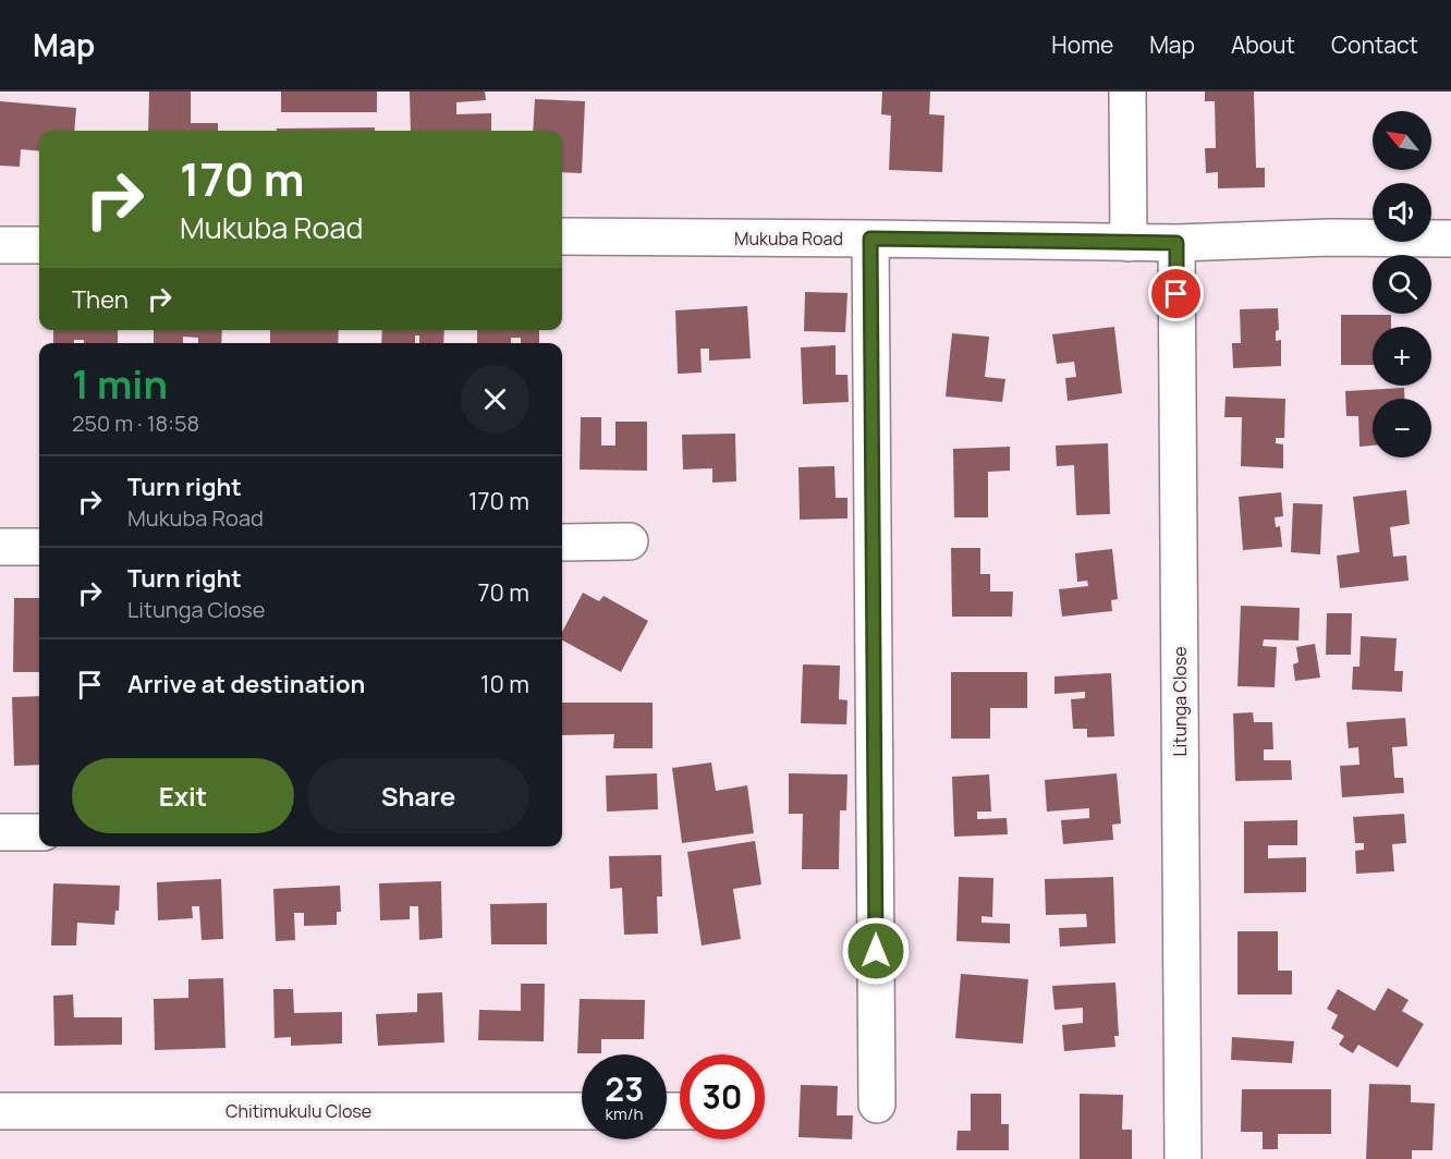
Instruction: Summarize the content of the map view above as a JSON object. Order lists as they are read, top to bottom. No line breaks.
{"streets":{"street":["Mukuba Road","Litunga Close","Chitimukulu Close"]},"crossings":[["Mukuba Road","Litunga Close"]],"north":"top left","page":{"header":"Map","nav":["Home","Map","About","Contact"],"map_buttons":["+","−"],"turn":["170 m","Mukuba Road"],"then":"Then","heading":["1 min","250 m · 18:58"],"list":[{"name":"Turn right","note":"Mukuba Road","value":"170 m"},{"name":"Turn right","note":"Litunga Close","value":"70 m"},{"name":"Arrive at destination","value":"10 m"}],"buttons":["Exit","Share"],"speed":"23 km/h","limit":"30"}}
